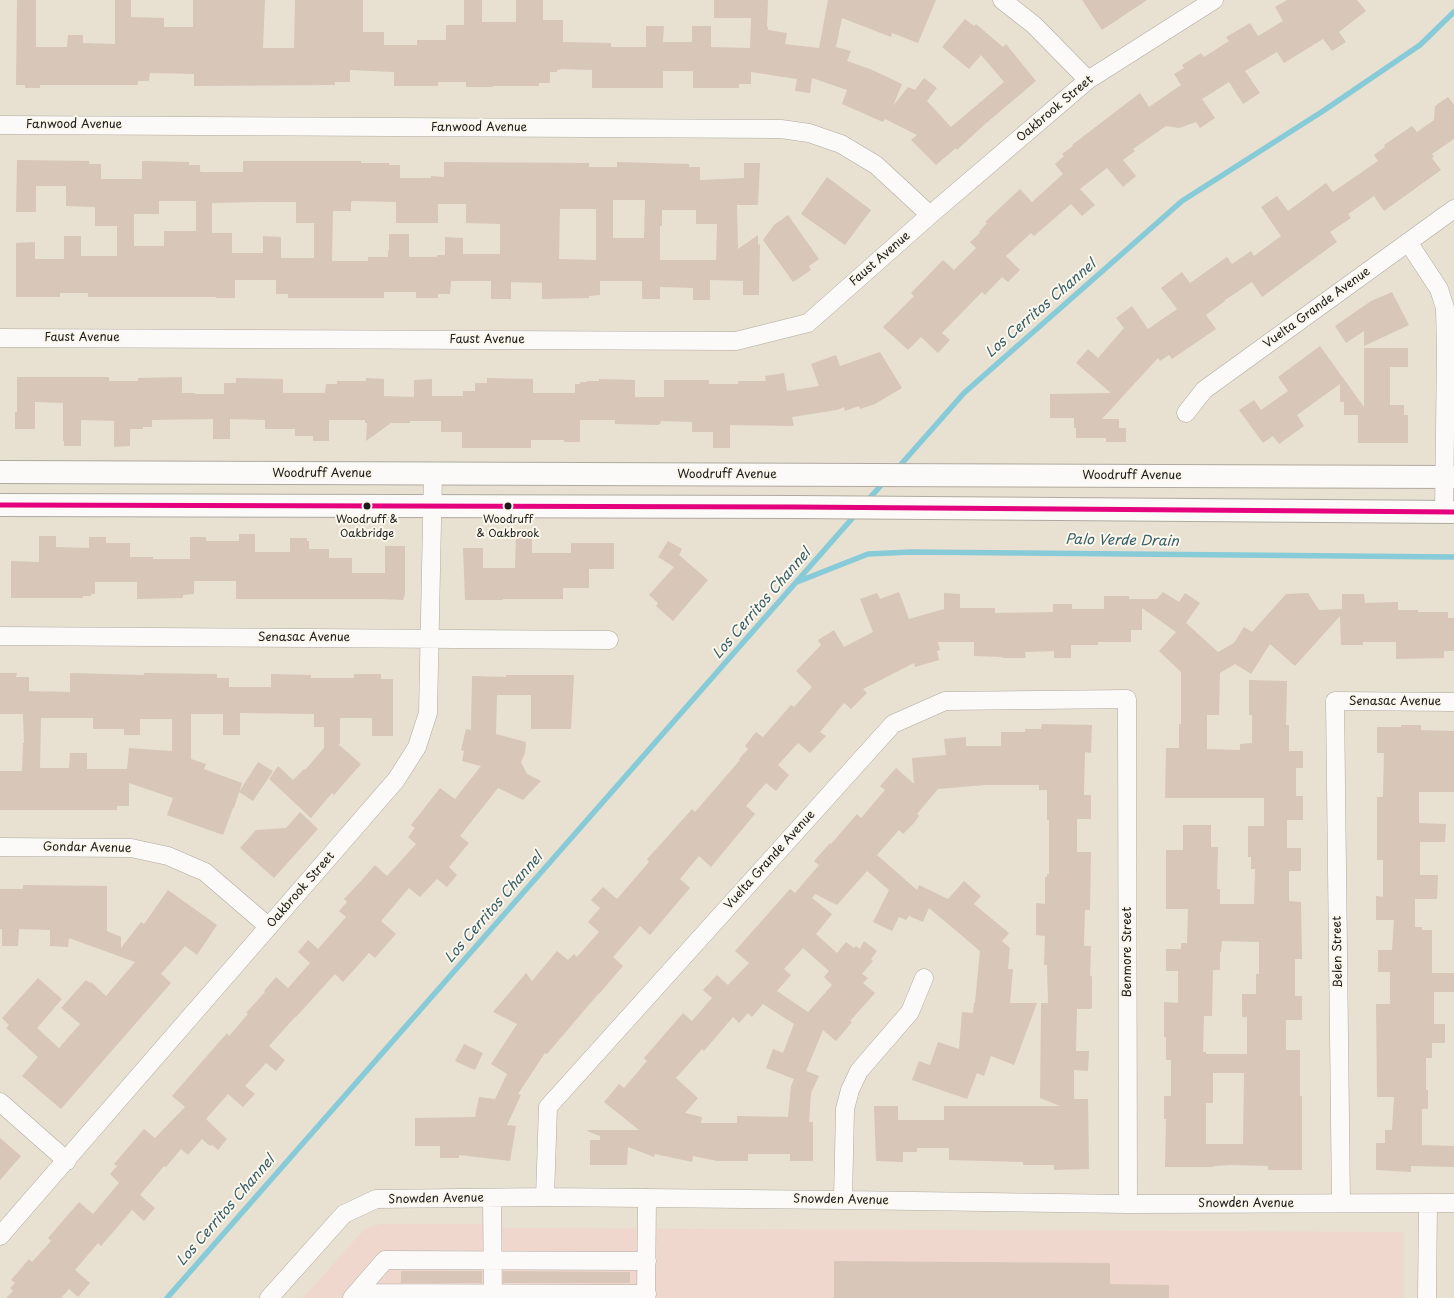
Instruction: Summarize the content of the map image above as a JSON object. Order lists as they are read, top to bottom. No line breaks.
{"streets":{"main road":["Woodruff Avenue"],"street":["Oakbrook Street","Fanwood Avenue","Faust Avenue","Vuelta Grande Avenue","Senasac Avenue","Gondar Avenue","Benmore Street","Belen Street","Snowden Avenue"]},"crossings":[["Oakbrook Street","Fanwood Avenue"],["Oakbrook Street","Faust Avenue"],["Oakbrook Street","Woodruff Avenue"],["Oakbrook Street","Senasac Avenue"],["Oakbrook Street","Gondar Avenue"],["Fanwood Avenue","Faust Avenue"],["Vuelta Grande Avenue","Benmore Street"],["Vuelta Grande Avenue","Snowden Avenue"],["Senasac Avenue","Belen Street"],["Benmore Street","Snowden Avenue"],["Belen Street","Snowden Avenue"]],"water":["Los Cerritos Channel","Palo Verde Drain"],"places":["Woodruff & Oakbridge","Woodruff & Oakbrook"]}
